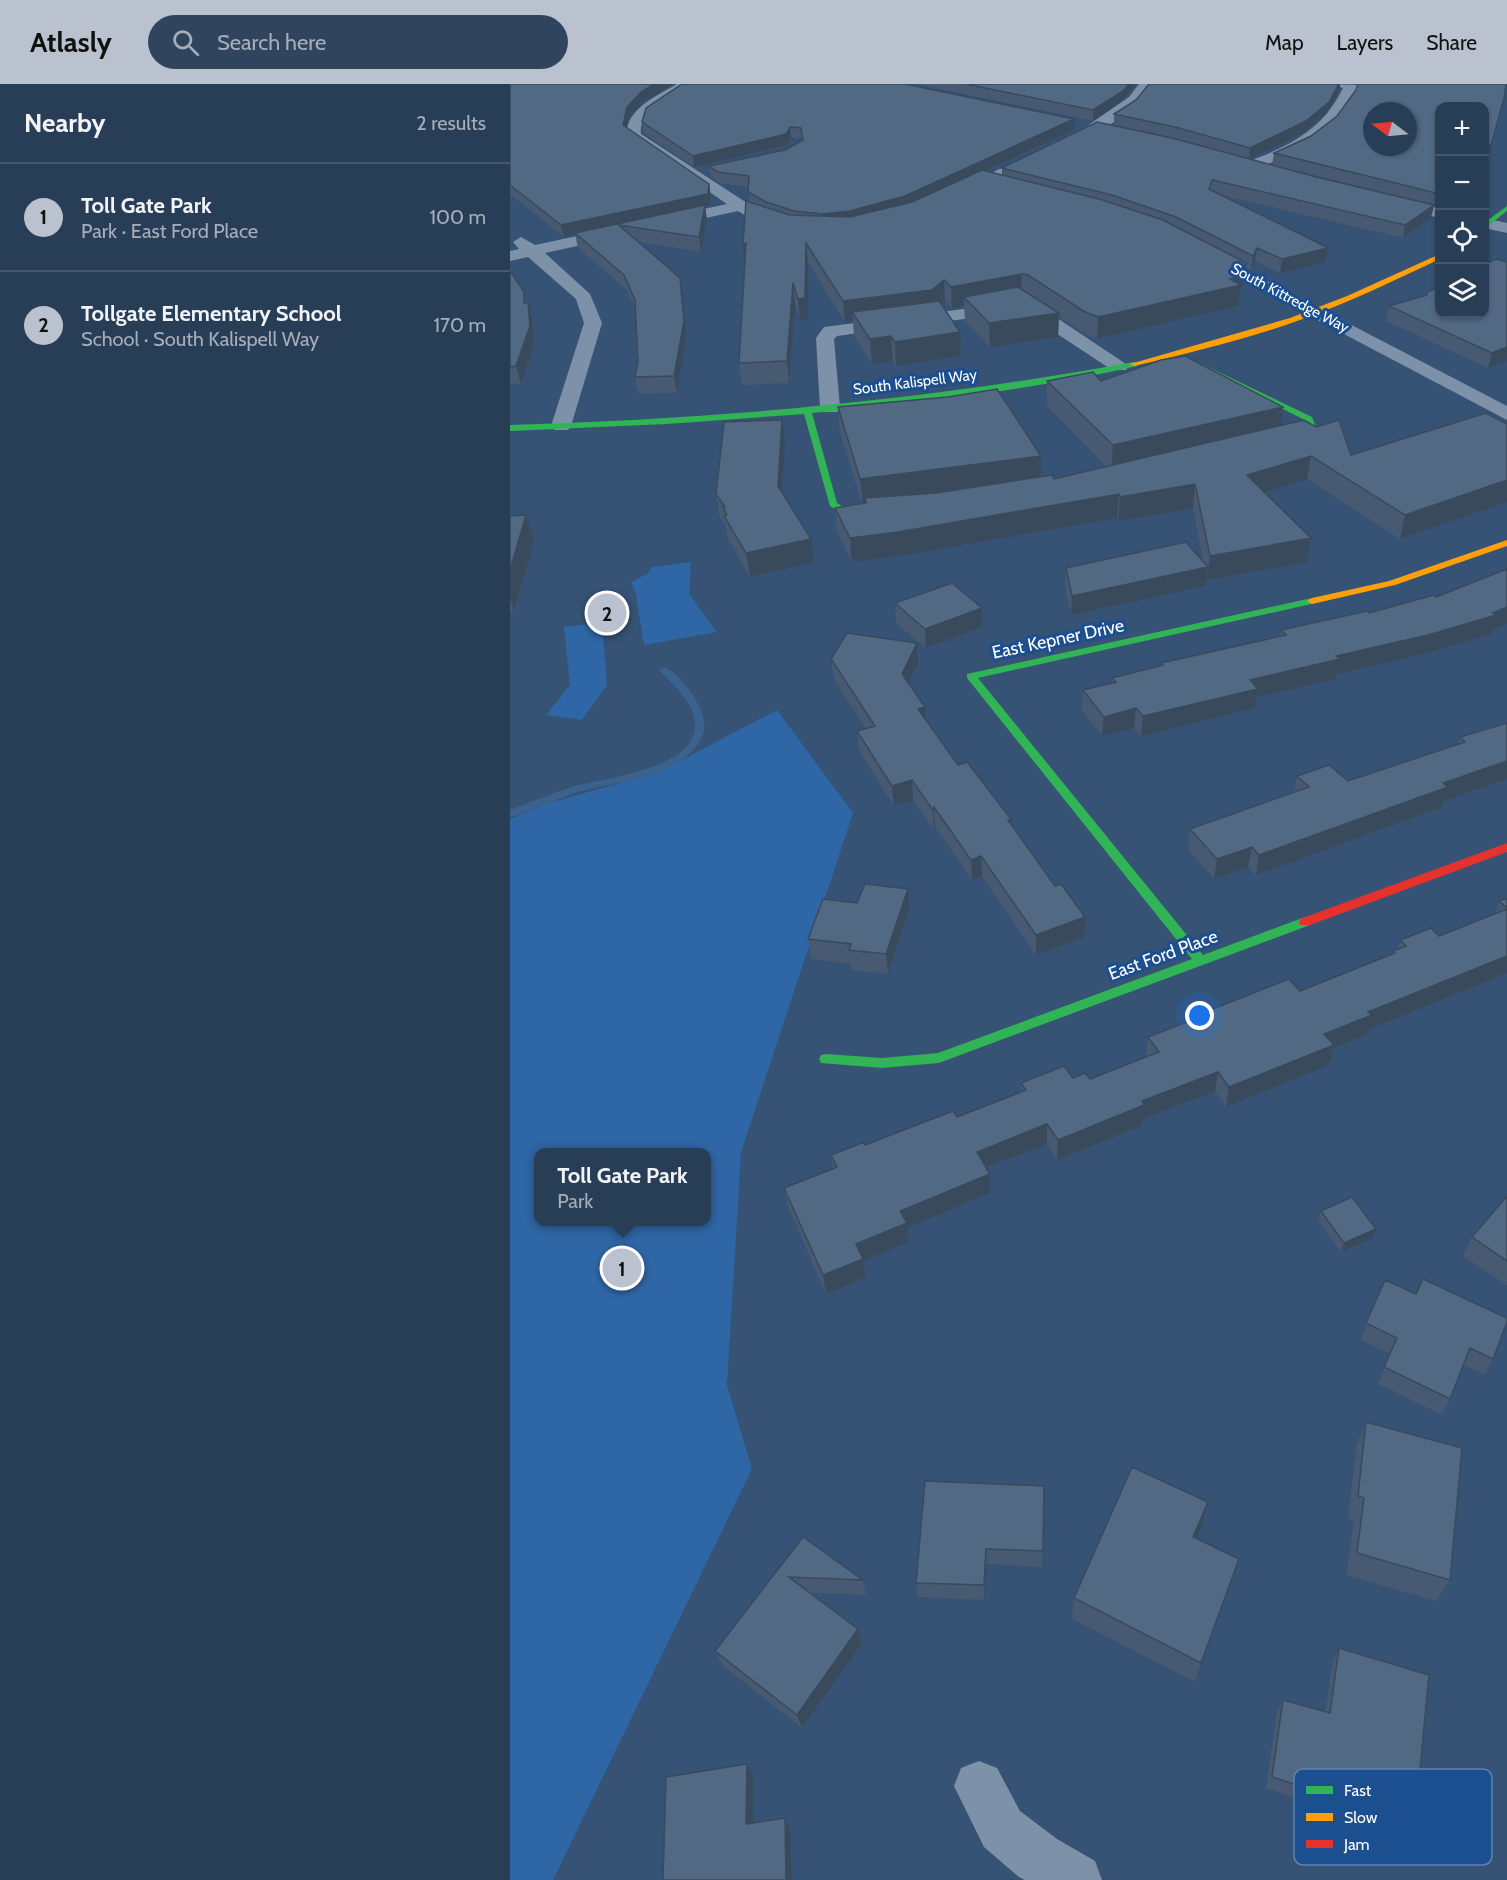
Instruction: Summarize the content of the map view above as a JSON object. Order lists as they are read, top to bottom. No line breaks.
{"streets":{"street":["South Kittredge Way","South Kalispell Way","East Kepner Drive","East Ford Place"]},"crossings":[["South Kittredge Way","South Kalispell Way"],["East Kepner Drive","East Ford Place"]],"legend":["Fast","Slow","Jam"],"north":"left","page":{"header":"Atlasly","search":"Search here","nav":["Map","Layers","Share"],"heading":["Nearby","2 results"],"map_buttons":["+","−"],"list":[{"mark":"1","name":"Toll Gate Park","note":"Park · East Ford Place","value":"100 m"},{"mark":"2","name":"Tollgate Elementary School","note":"School · South Kalispell Way","value":"170 m"}],"pins":["2","1"],"popup":["Toll Gate Park","Park"]}}
